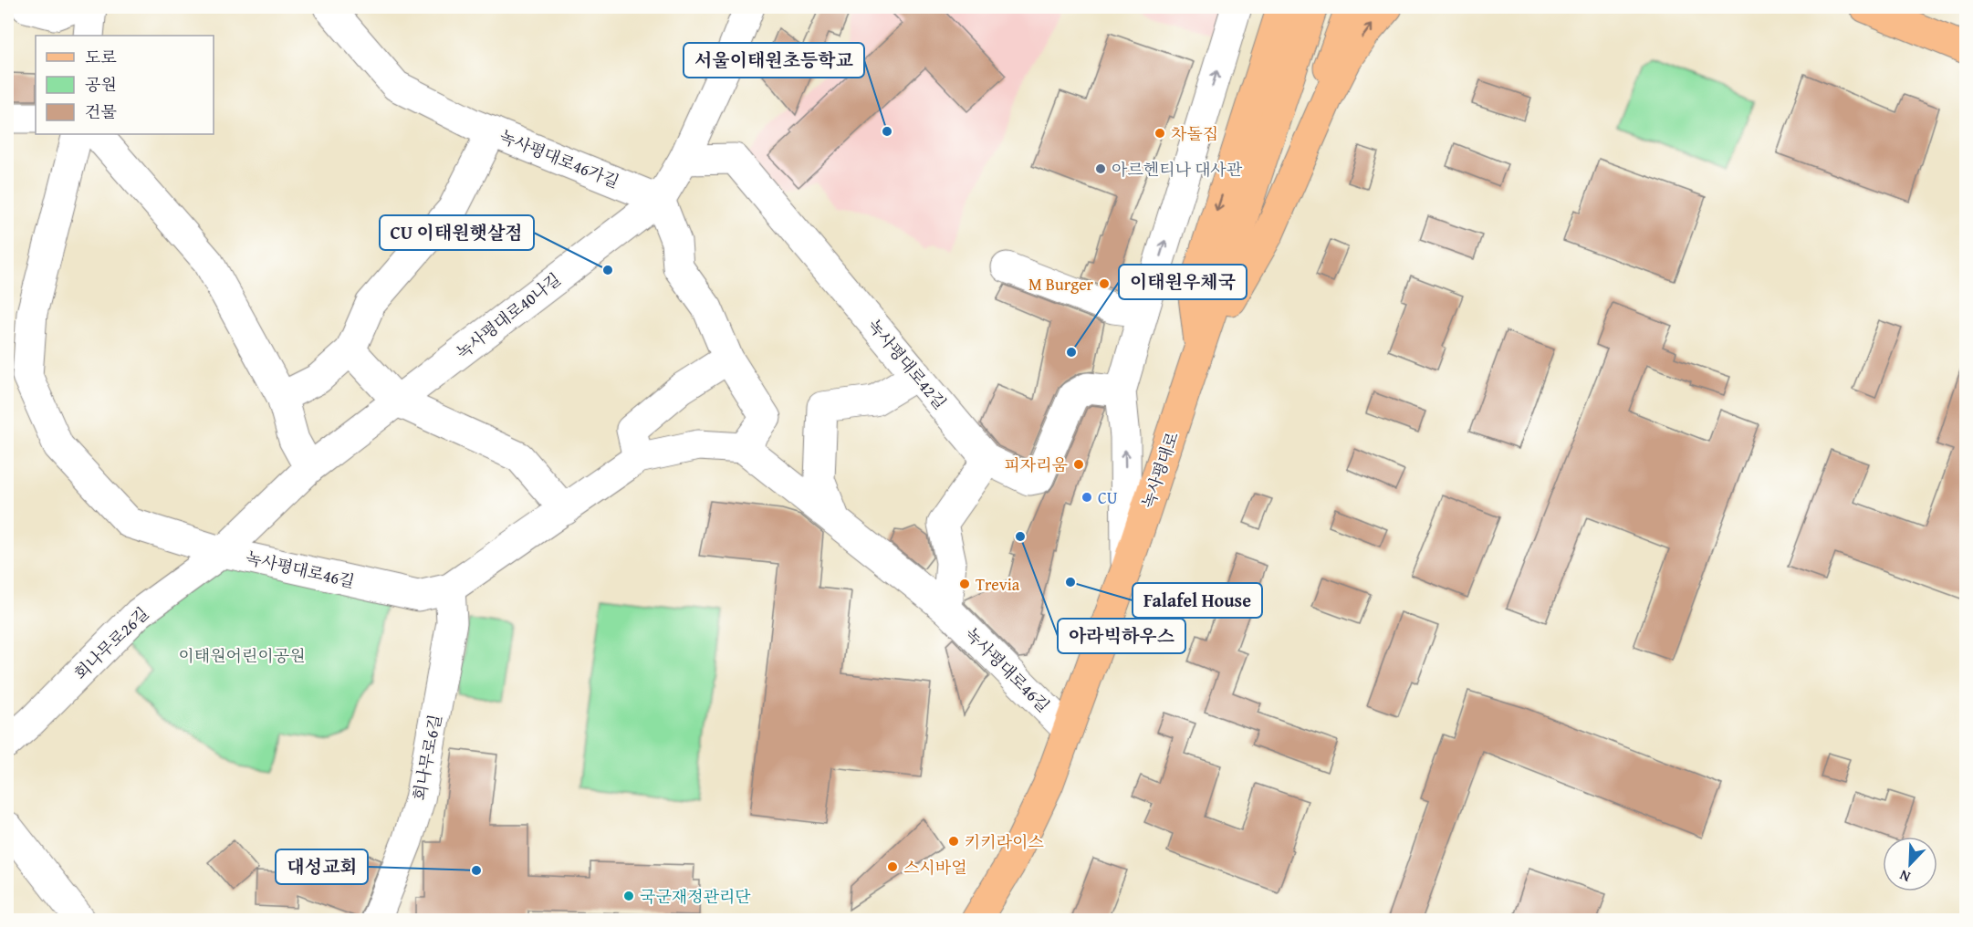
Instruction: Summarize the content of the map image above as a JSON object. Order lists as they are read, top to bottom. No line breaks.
{"streets":{"main road":["녹사평대로"],"street":["녹사평대로46가길","녹사평대로40나길","녹사평대로42길","녹사평대로46길","회나무로26길","회나무로6길"]},"crossings":[["녹사평대로46가길","녹사평대로40나길"],["녹사평대로40나길","녹사평대로42길"],["녹사평대로40나길","녹사평대로46길"],["녹사평대로40나길","회나무로26길"],["녹사평대로","녹사평대로46길"],["녹사평대로46길","회나무로26길"],["녹사평대로46길","회나무로6길"]],"parks":["이태원어린이공원"],"places":["서울이태원초등학교","차돌집","아르헨티나 대사관","CU 이태원햇살점","M Burger","이태원우체국","피자리움","CU","아라빅하우스","Falafel House","Trevia","키키라이스","스시바얼","대성교회","국군재정관리단"],"legend":["도로","공원","건물"],"north":"bottom left"}
